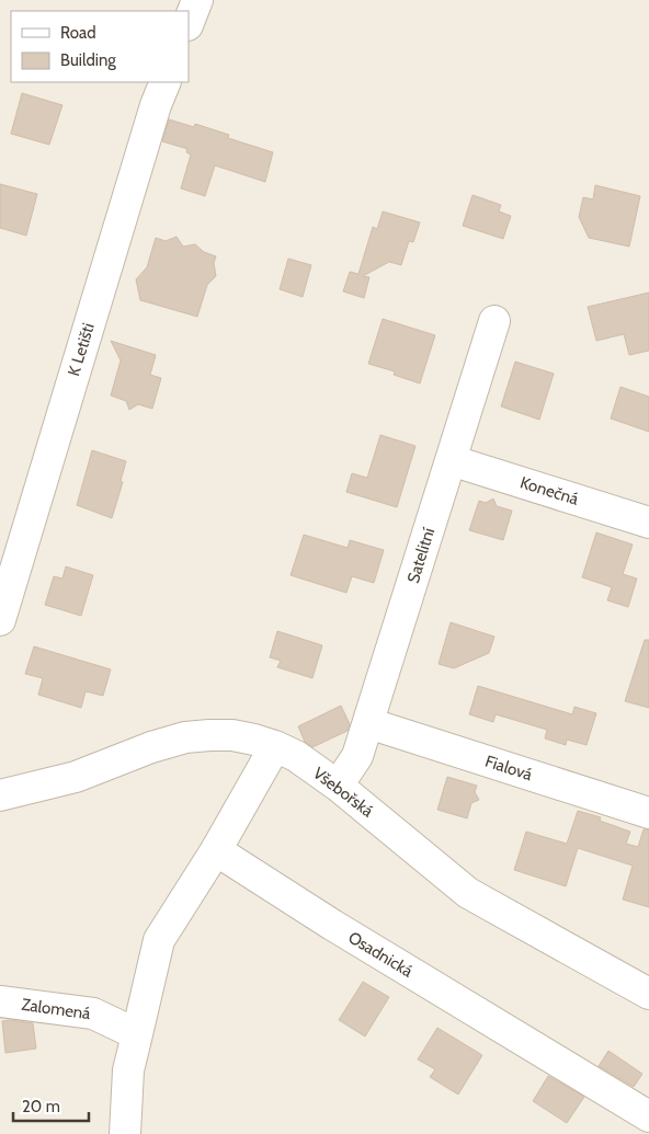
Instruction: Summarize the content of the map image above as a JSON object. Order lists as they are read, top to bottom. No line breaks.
{"streets":{"street":["K Letišti","Konečná","Satelitní","Fialová","Všebořská","Osadnická","Zalomená"]},"crossings":[["Konečná","Satelitní"],["Satelitní","Fialová"],["Satelitní","Všebořská"]],"legend":["Road","Building"],"scale_bar":"20 m"}
